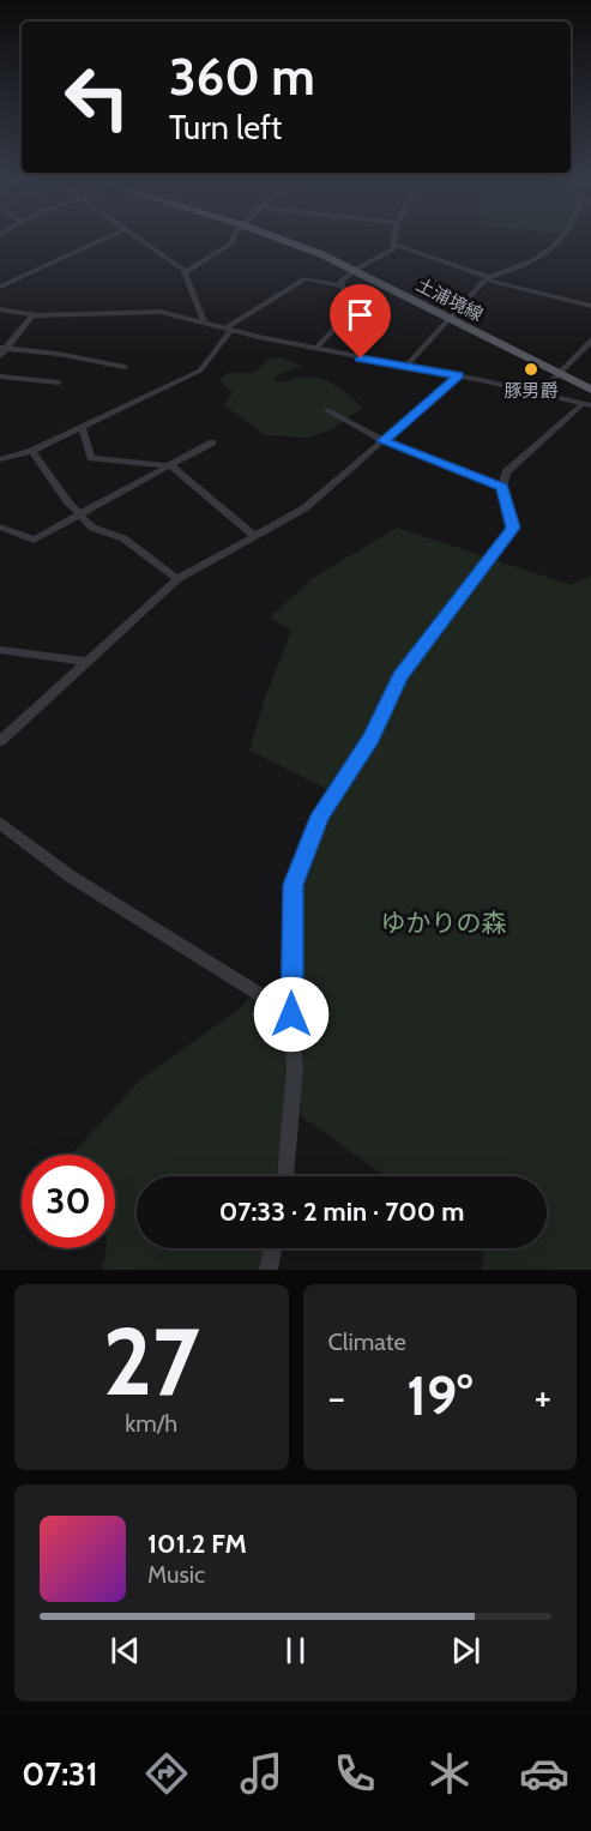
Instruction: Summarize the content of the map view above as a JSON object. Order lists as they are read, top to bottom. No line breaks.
{"streets":{"main road":["土浦境線"]},"parks":["ゆかりの森"],"places":["豚男爵"],"page":{"turn":["360 m","Turn left"],"limit":"30","trip":"07:33 · 2 min · 700 m","tile":[["27","km/h"],"Climate"],"heat":["−","19°","+"],"song":["101.2 FM","Music"],"tabs":"07:31"}}
